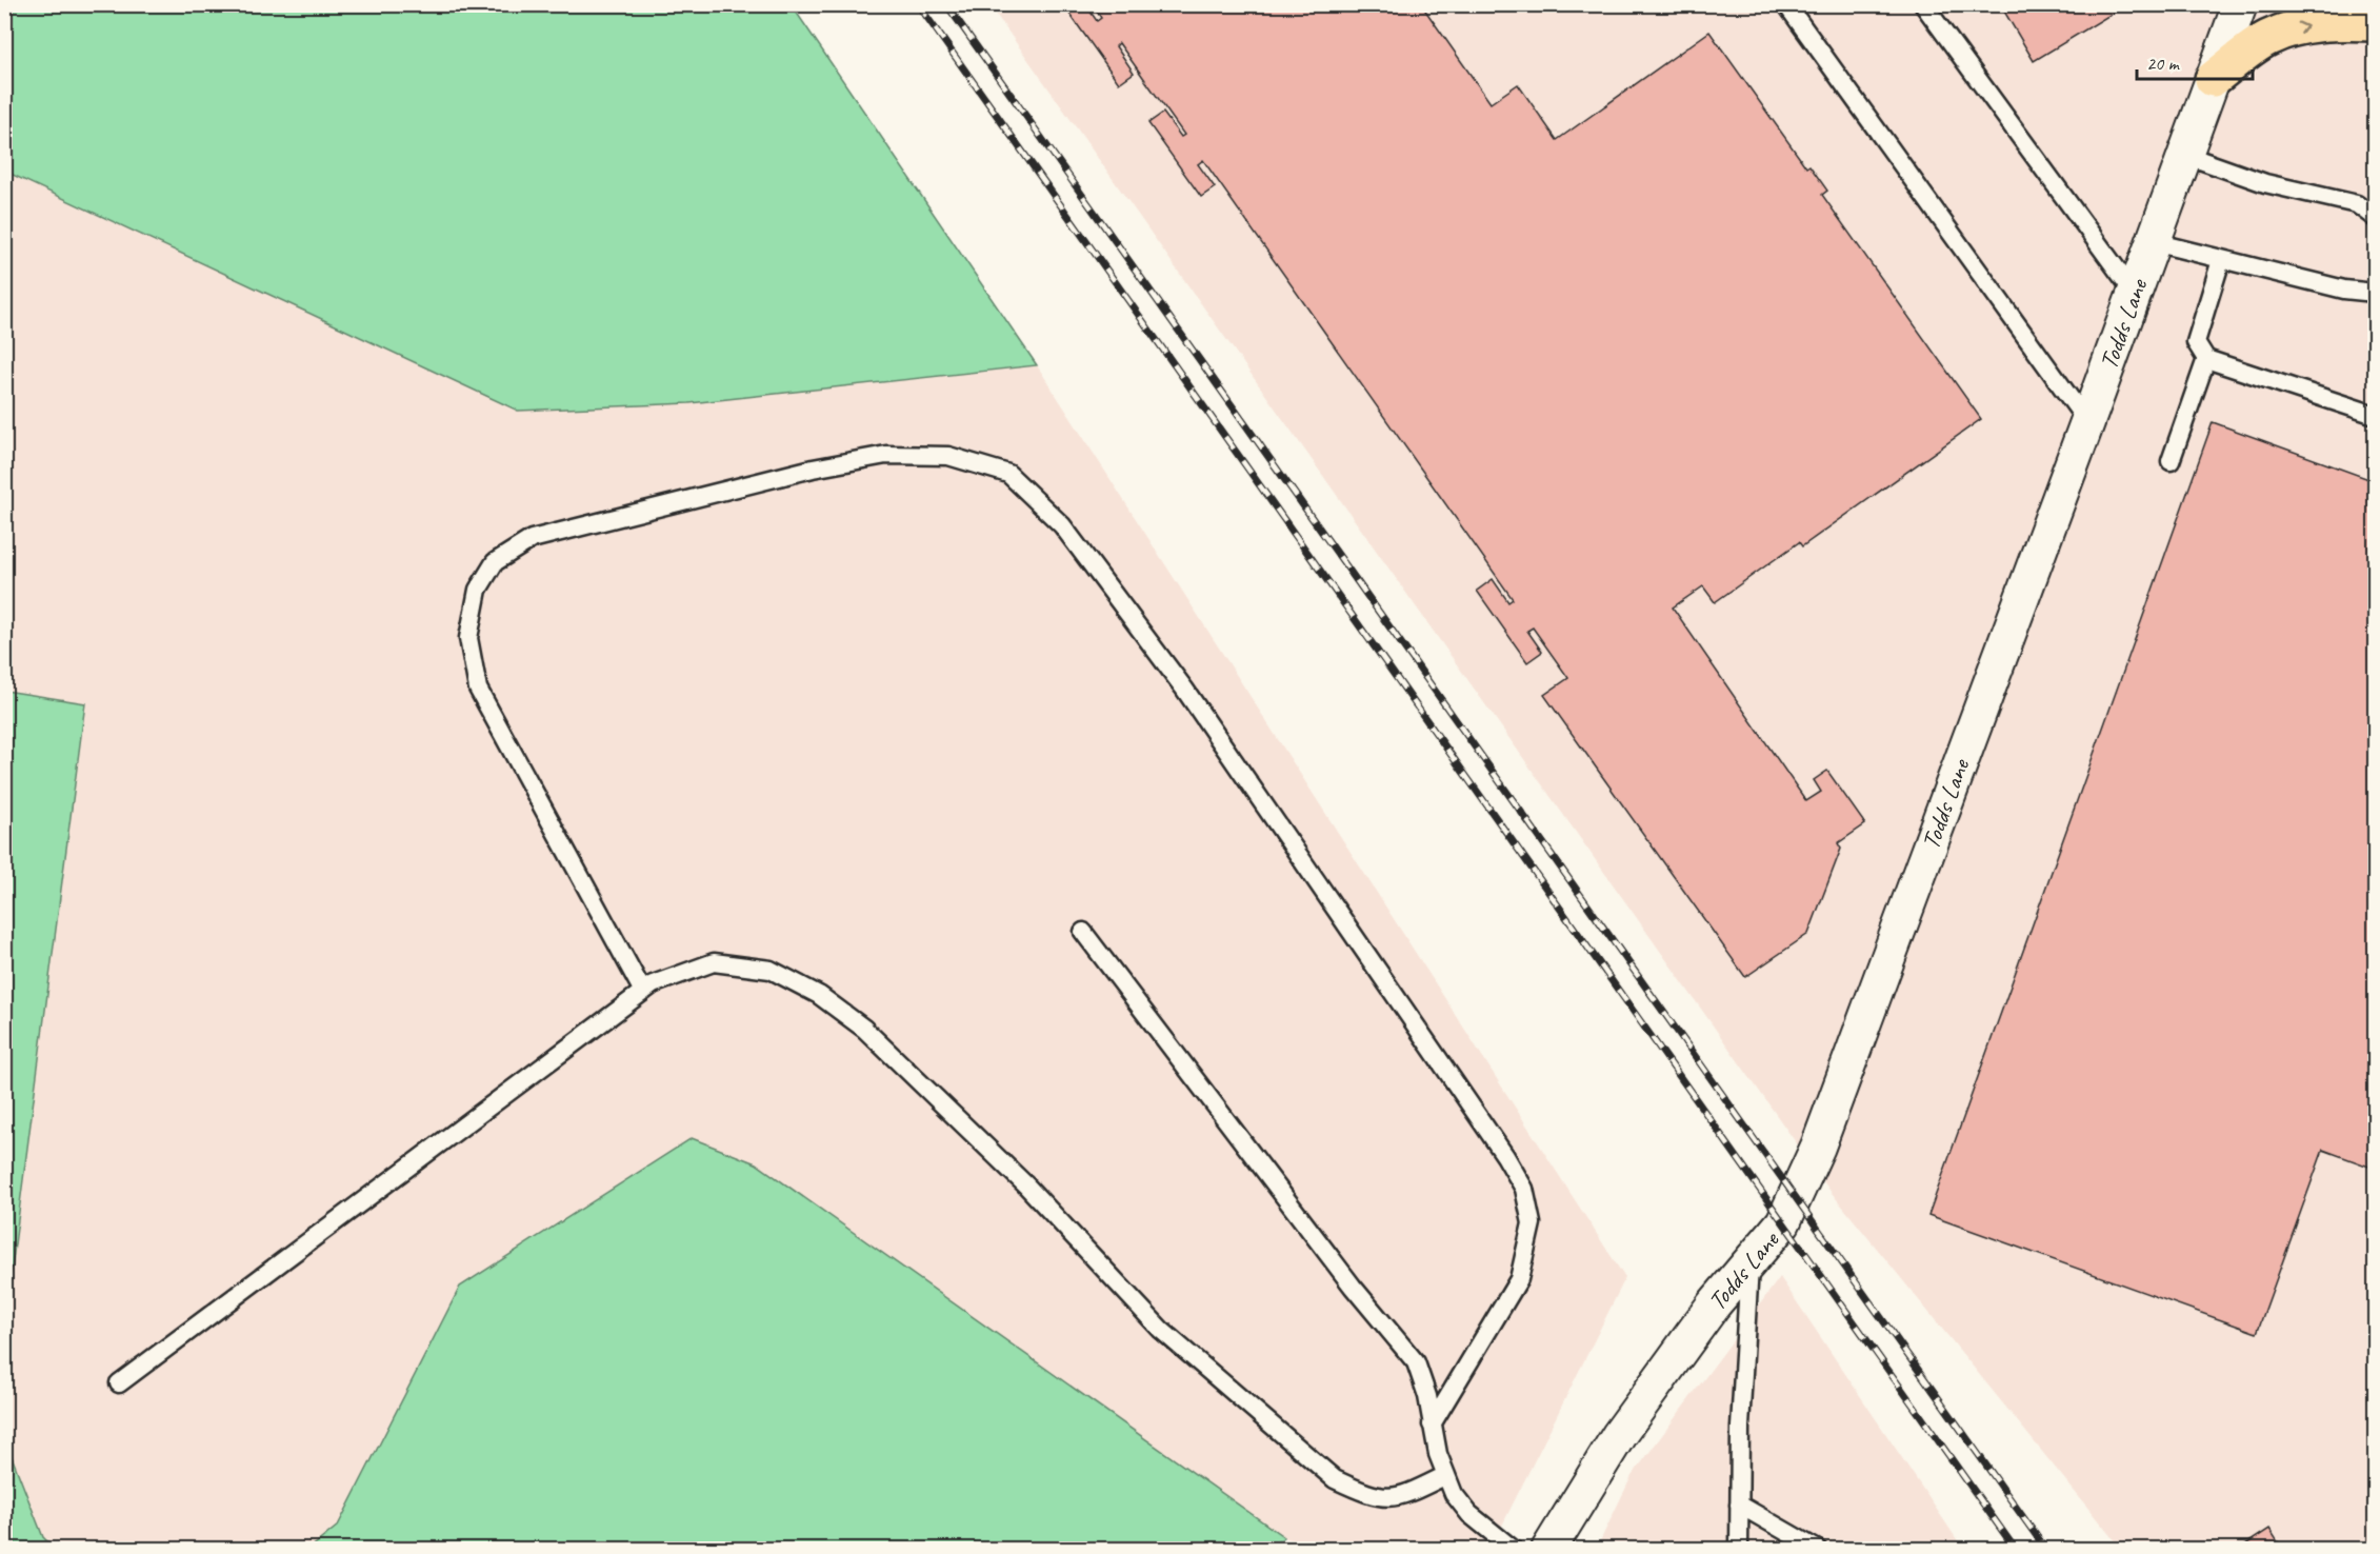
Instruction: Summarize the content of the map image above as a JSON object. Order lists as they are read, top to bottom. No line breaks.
{"streets":{"street":["Todds Lane"]},"scale_bar":"20 m"}
